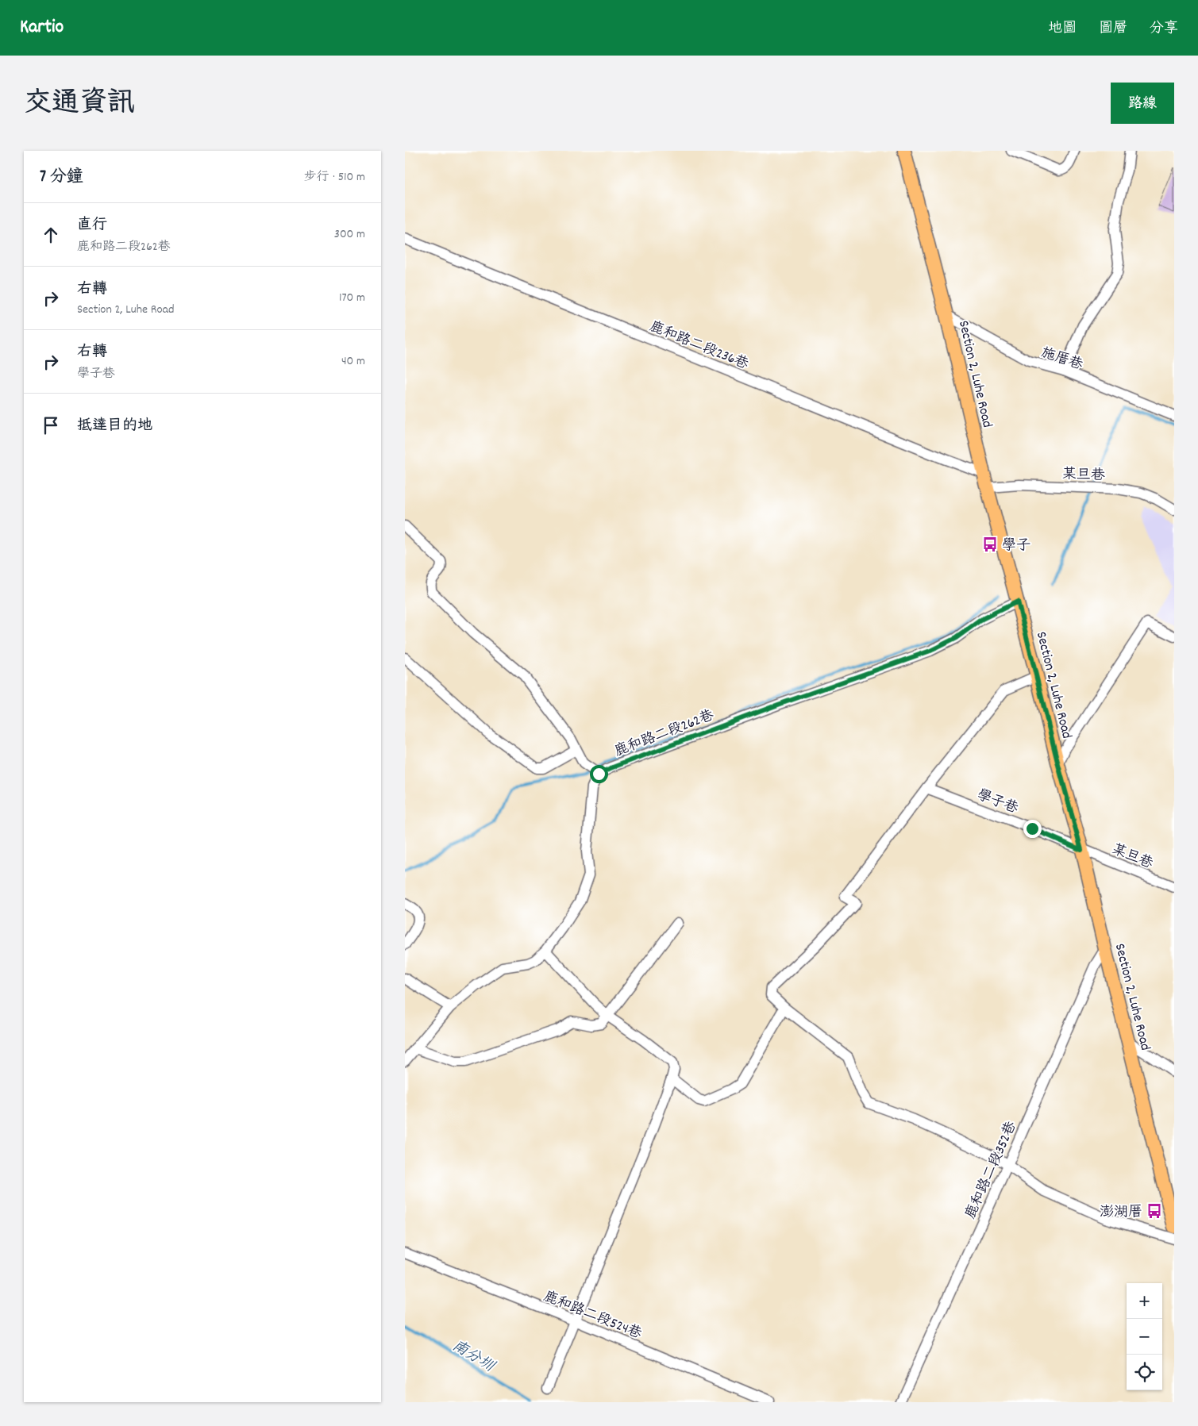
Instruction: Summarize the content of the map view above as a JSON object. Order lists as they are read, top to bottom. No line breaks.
{"streets":{"main road":["Section 2, Luhe Road"],"street":["鹿和路二段236巷","施厝巷","某旦巷","鹿和路二段262巷","學子巷","鹿和路二段352巷","鹿和路二段524巷"]},"crossings":[["鹿和路二段236巷","Section 2, Luhe Road"],["施厝巷","Section 2, Luhe Road"],["Section 2, Luhe Road","某旦巷"],["Section 2, Luhe Road","鹿和路二段262巷"],["Section 2, Luhe Road","學子巷"],["Section 2, Luhe Road","鹿和路二段352巷"],["某旦巷","學子巷"]],"water":["南分圳"],"places":{"bus stop":["學子","澎湖厝"]},"page":{"header":"Kartio","nav":["地圖","圖層","分享"],"title":"交通資訊","buttons":"路線","heading":["7 分鐘","步行 · 510 m"],"list":[["直行","鹿和路二段262巷","300 m"],["右轉","Section 2, Luhe Road","170 m"],["右轉","學子巷","40 m"],"抵達目的地"],"map_buttons":["+","−"]}}
